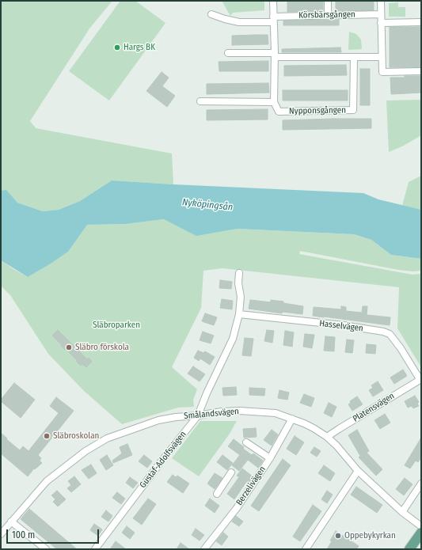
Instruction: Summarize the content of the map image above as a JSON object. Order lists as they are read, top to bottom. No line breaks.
{"streets":{"street":["Körsbärsgången","Nypponsgången","Hasselvägen","Platensvägen","Smålandsvägen","Gustaf-Adolfsvägen","Berzelivägen"]},"crossings":[["Hasselvägen","Platensvägen"],["Hasselvägen","Gustaf-Adolfsvägen"],["Platensvägen","Smålandsvägen"],["Smålandsvägen","Gustaf-Adolfsvägen"],["Smålandsvägen","Berzelivägen"]],"water":["Nyköpingsån"],"parks":["Släbroparken"],"places":["Hargs BK","Släbro förskola","Släbroskolan","Oppebykyrkan"],"scale_bar":"100 m"}
